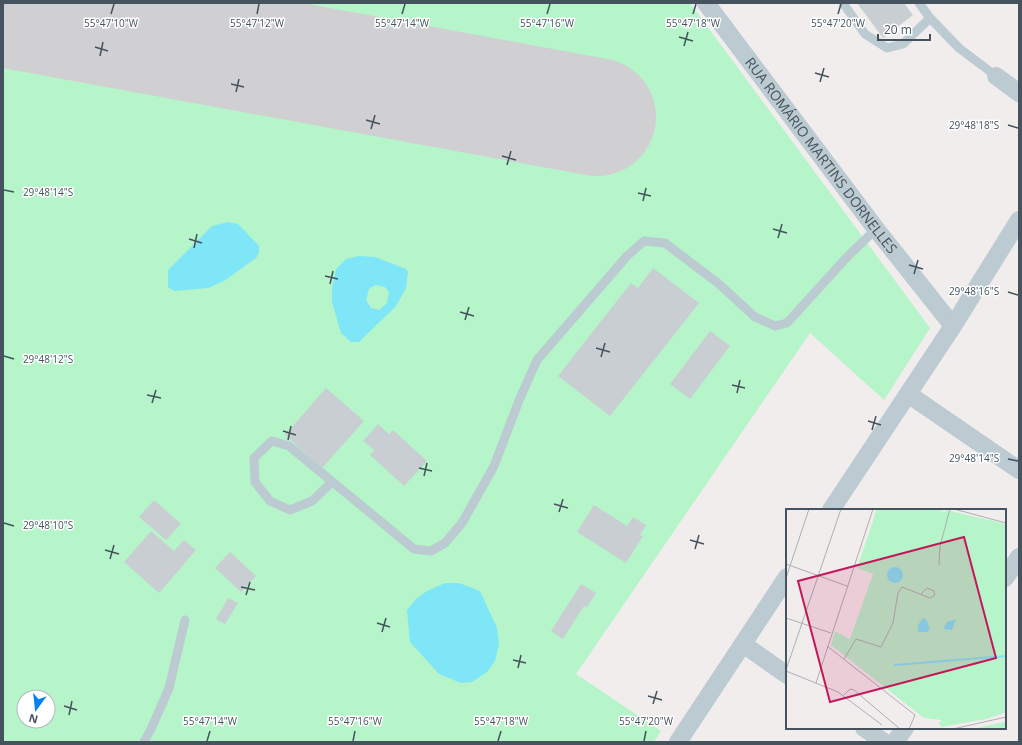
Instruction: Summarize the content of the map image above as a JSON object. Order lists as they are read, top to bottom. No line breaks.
{"streets":{"street":["RUA ROMÁRIO MARTINS DORNELLES"]},"scale_bar":"20 m","north":"bottom","coordinates":["55°47'10\"W","55°47'12\"W","55°47'14\"W","55°47'16\"W","55°47'18\"W","55°47'20\"W","29°48'18\"S","29°48'14\"S","29°48'16\"S","29°48'12\"S","29°48'10\"S"]}
